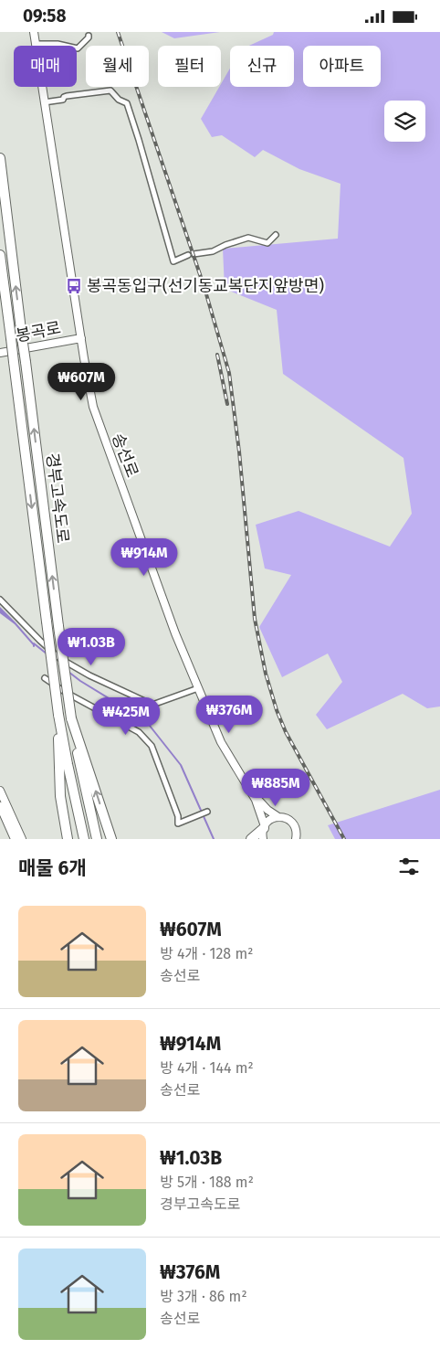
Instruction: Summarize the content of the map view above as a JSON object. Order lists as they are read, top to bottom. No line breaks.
{"streets":{"highway":["경부고속도로"],"street":["봉곡로","송선로"]},"crossings":[["봉곡로","송선로"]],"places":{"bus stop":["봉곡동입구(선기동교복단지앞방면)"]},"page":{"status":"09:58","chip":["매매","월세","필터","신규","아파트"],"price":["₩607M","₩914M","₩1.03B","₩376M","₩425M","₩885M"],"heading":"매물 6개","list":[{"name":"₩607M","note":"방 4개 · 128 m² · 송선로"},{"name":"₩914M","note":"방 4개 · 144 m² · 송선로"},{"name":"₩1.03B","note":"방 5개 · 188 m² · 경부고속도로"},{"name":"₩376M","note":"방 3개 · 86 m² · 송선로"}]}}
